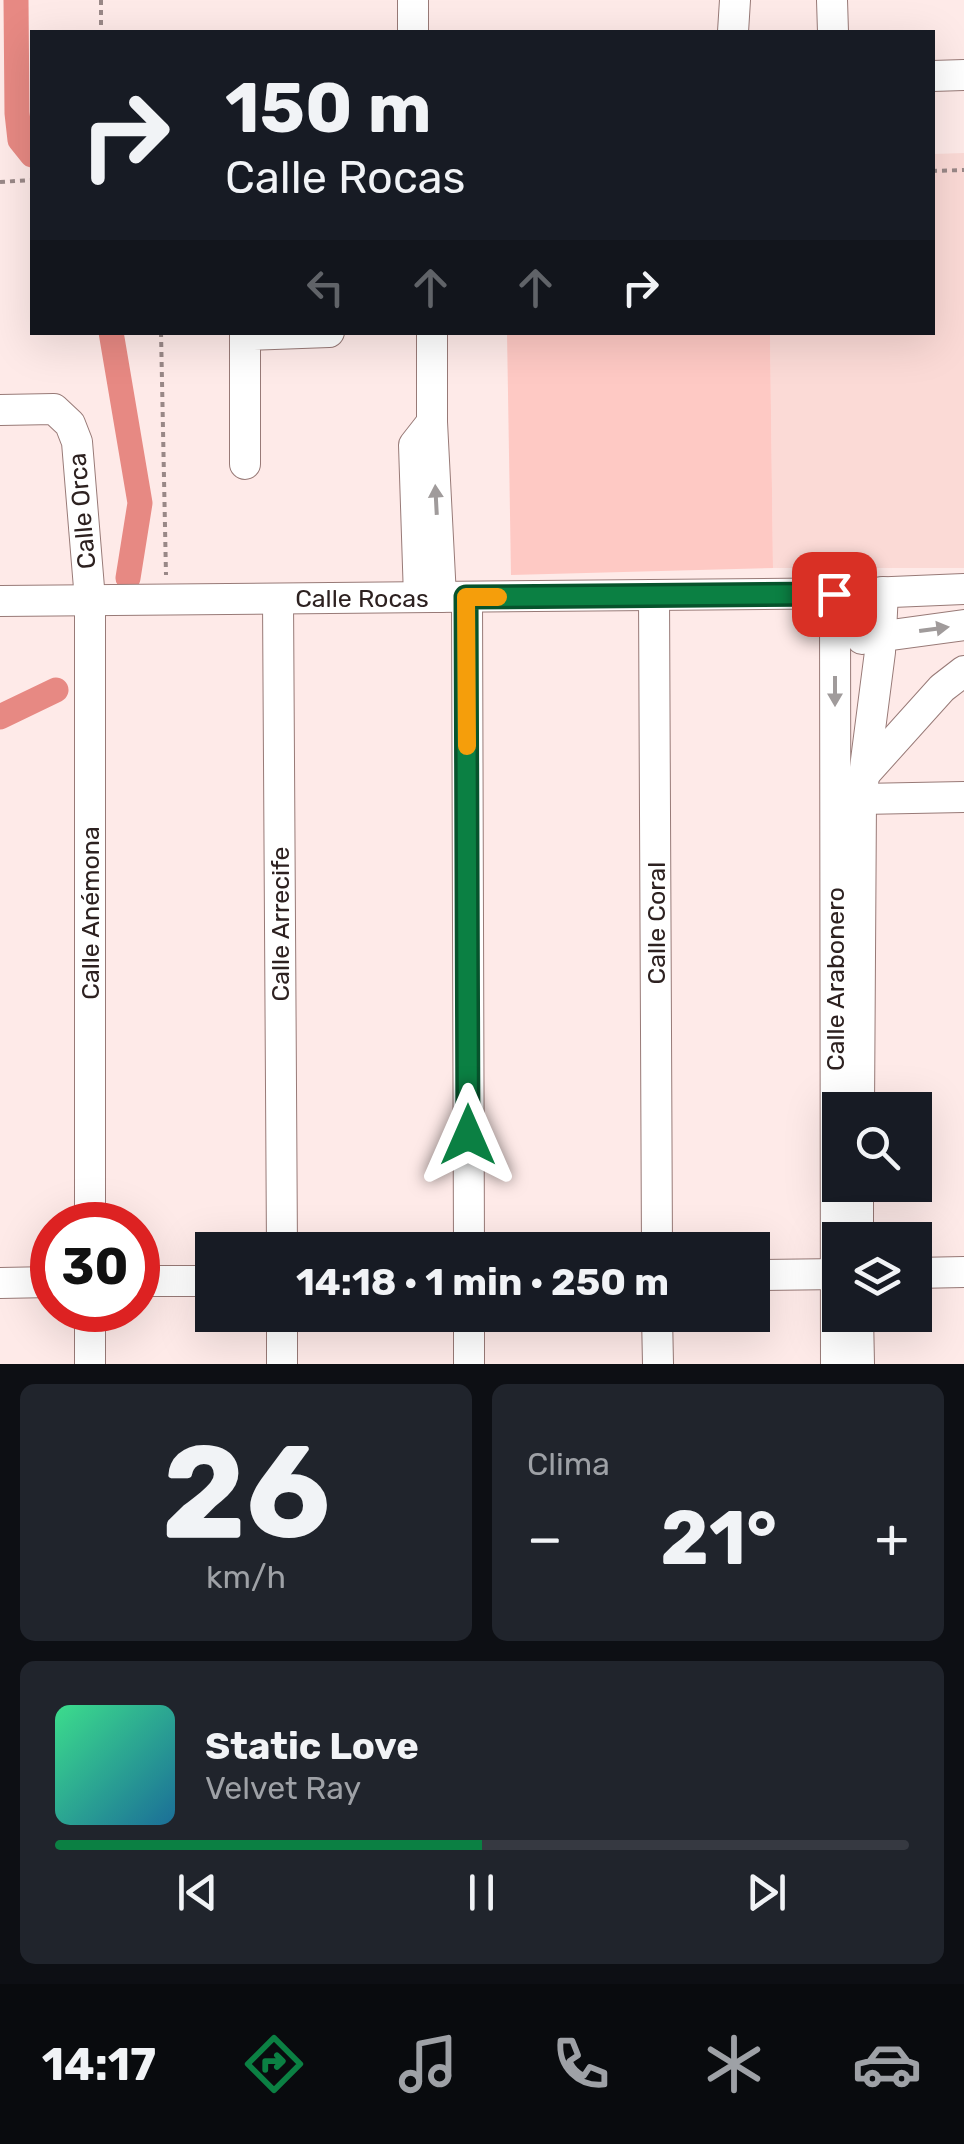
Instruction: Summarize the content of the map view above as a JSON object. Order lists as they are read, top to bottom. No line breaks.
{"streets":{"street":["Calle Orca","Calle Rocas","Calle Anémona","Calle Coral","Calle Arrecife","Calle Arabonero"]},"crossings":[["Calle Orca","Calle Rocas"],["Calle Orca","Calle Anémona"],["Calle Rocas","Calle Anémona"],["Calle Rocas","Calle Coral"],["Calle Rocas","Calle Arrecife"],["Calle Rocas","Calle Arabonero"]],"page":{"turn":["150 m","Calle Rocas"],"limit":"30","trip":"14:18 · 1 min · 250 m","tile":[["26","km/h"],"Clima"],"heat":["−","21°","+"],"song":["Static Love","Velvet Ray"],"tabs":"14:17"}}
